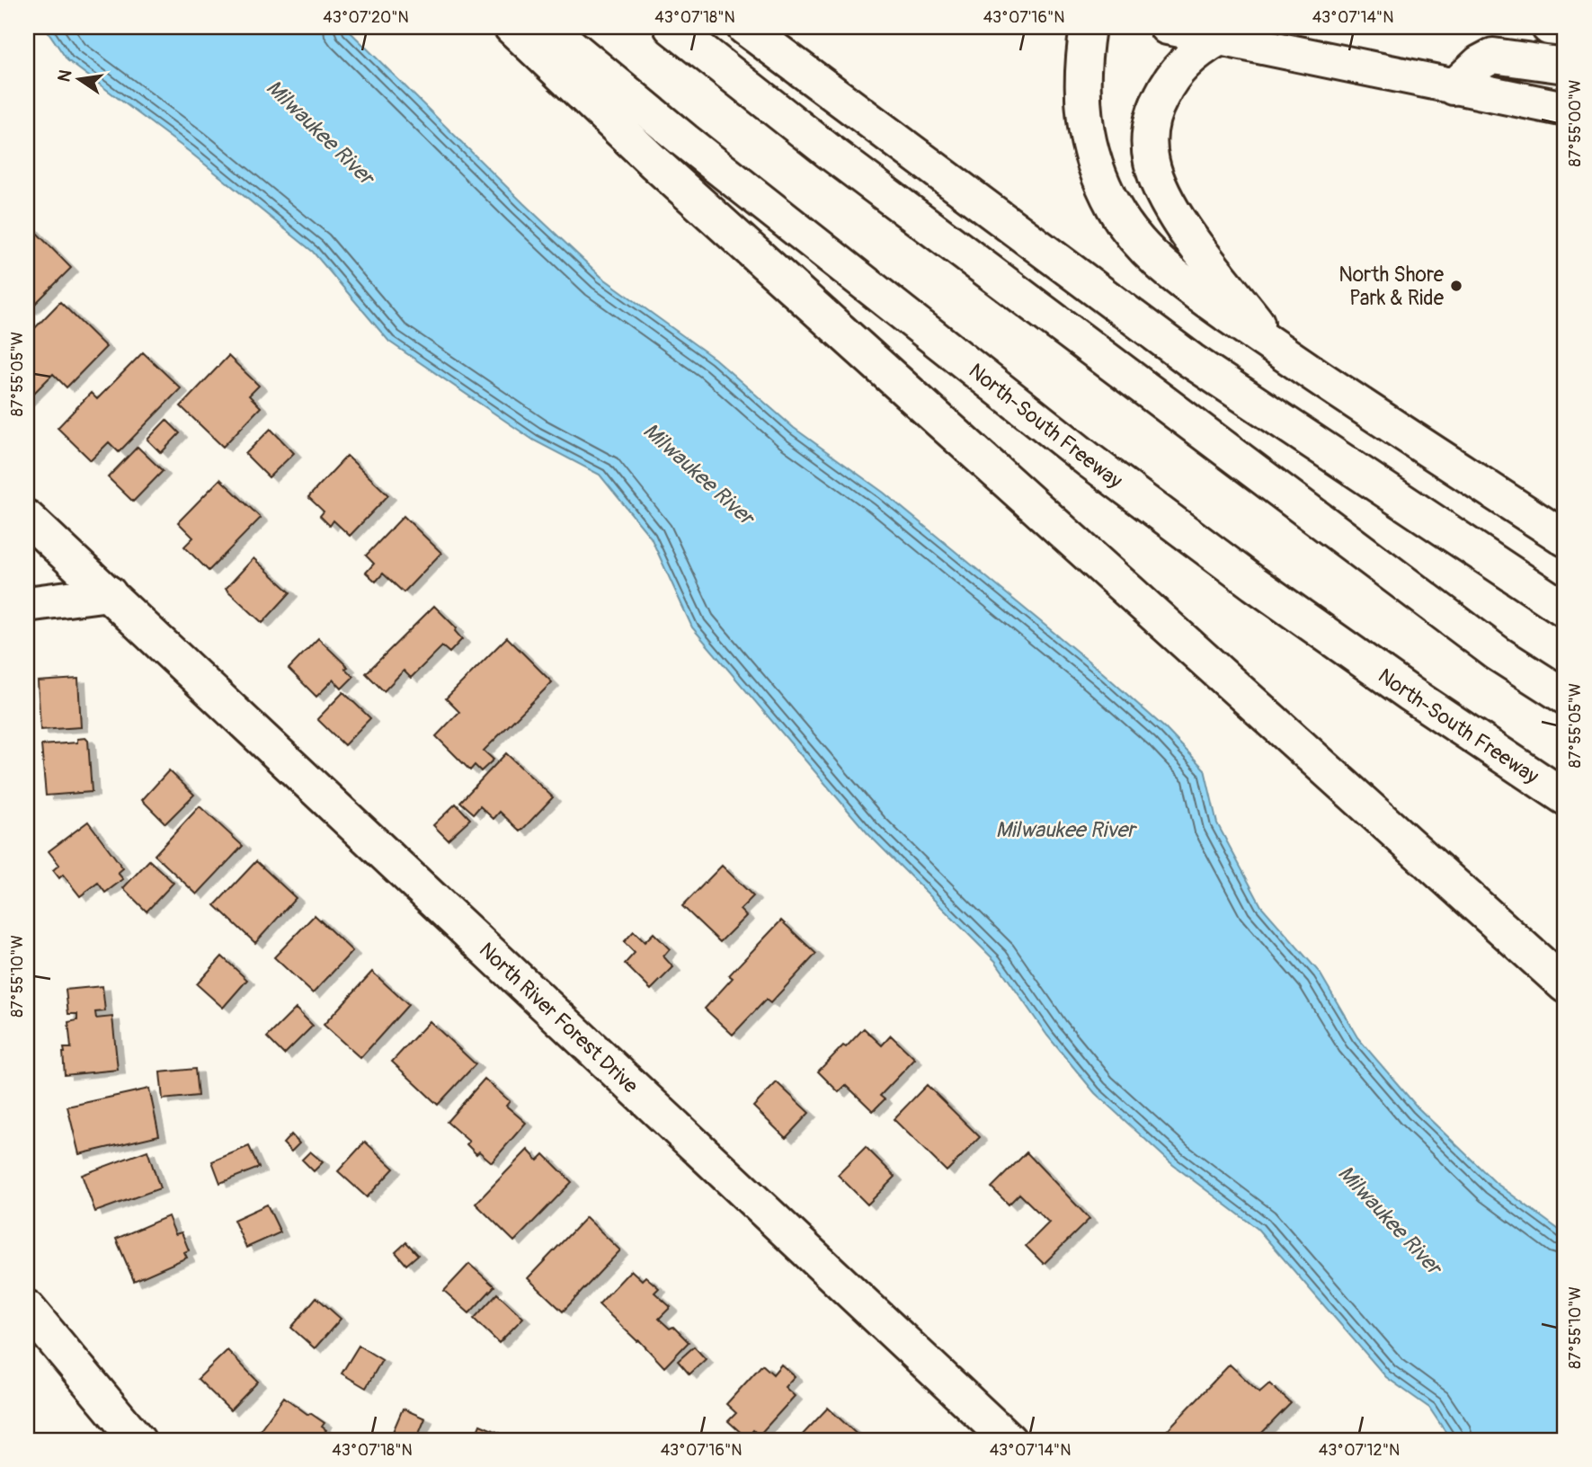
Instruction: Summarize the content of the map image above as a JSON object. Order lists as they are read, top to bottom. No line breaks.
{"streets":{"main road":["North-South Freeway","North River Forest Drive"]},"water":["Milwaukee River"],"places":["North Shore Park & Ride"],"north":"left","coordinates":["43°07'20\"N","43°07'18\"N","43°07'16\"N","43°07'14\"N","87°55'00\"W","87°55'05\"W","87°55'10\"W","43°07'12\"N"]}
